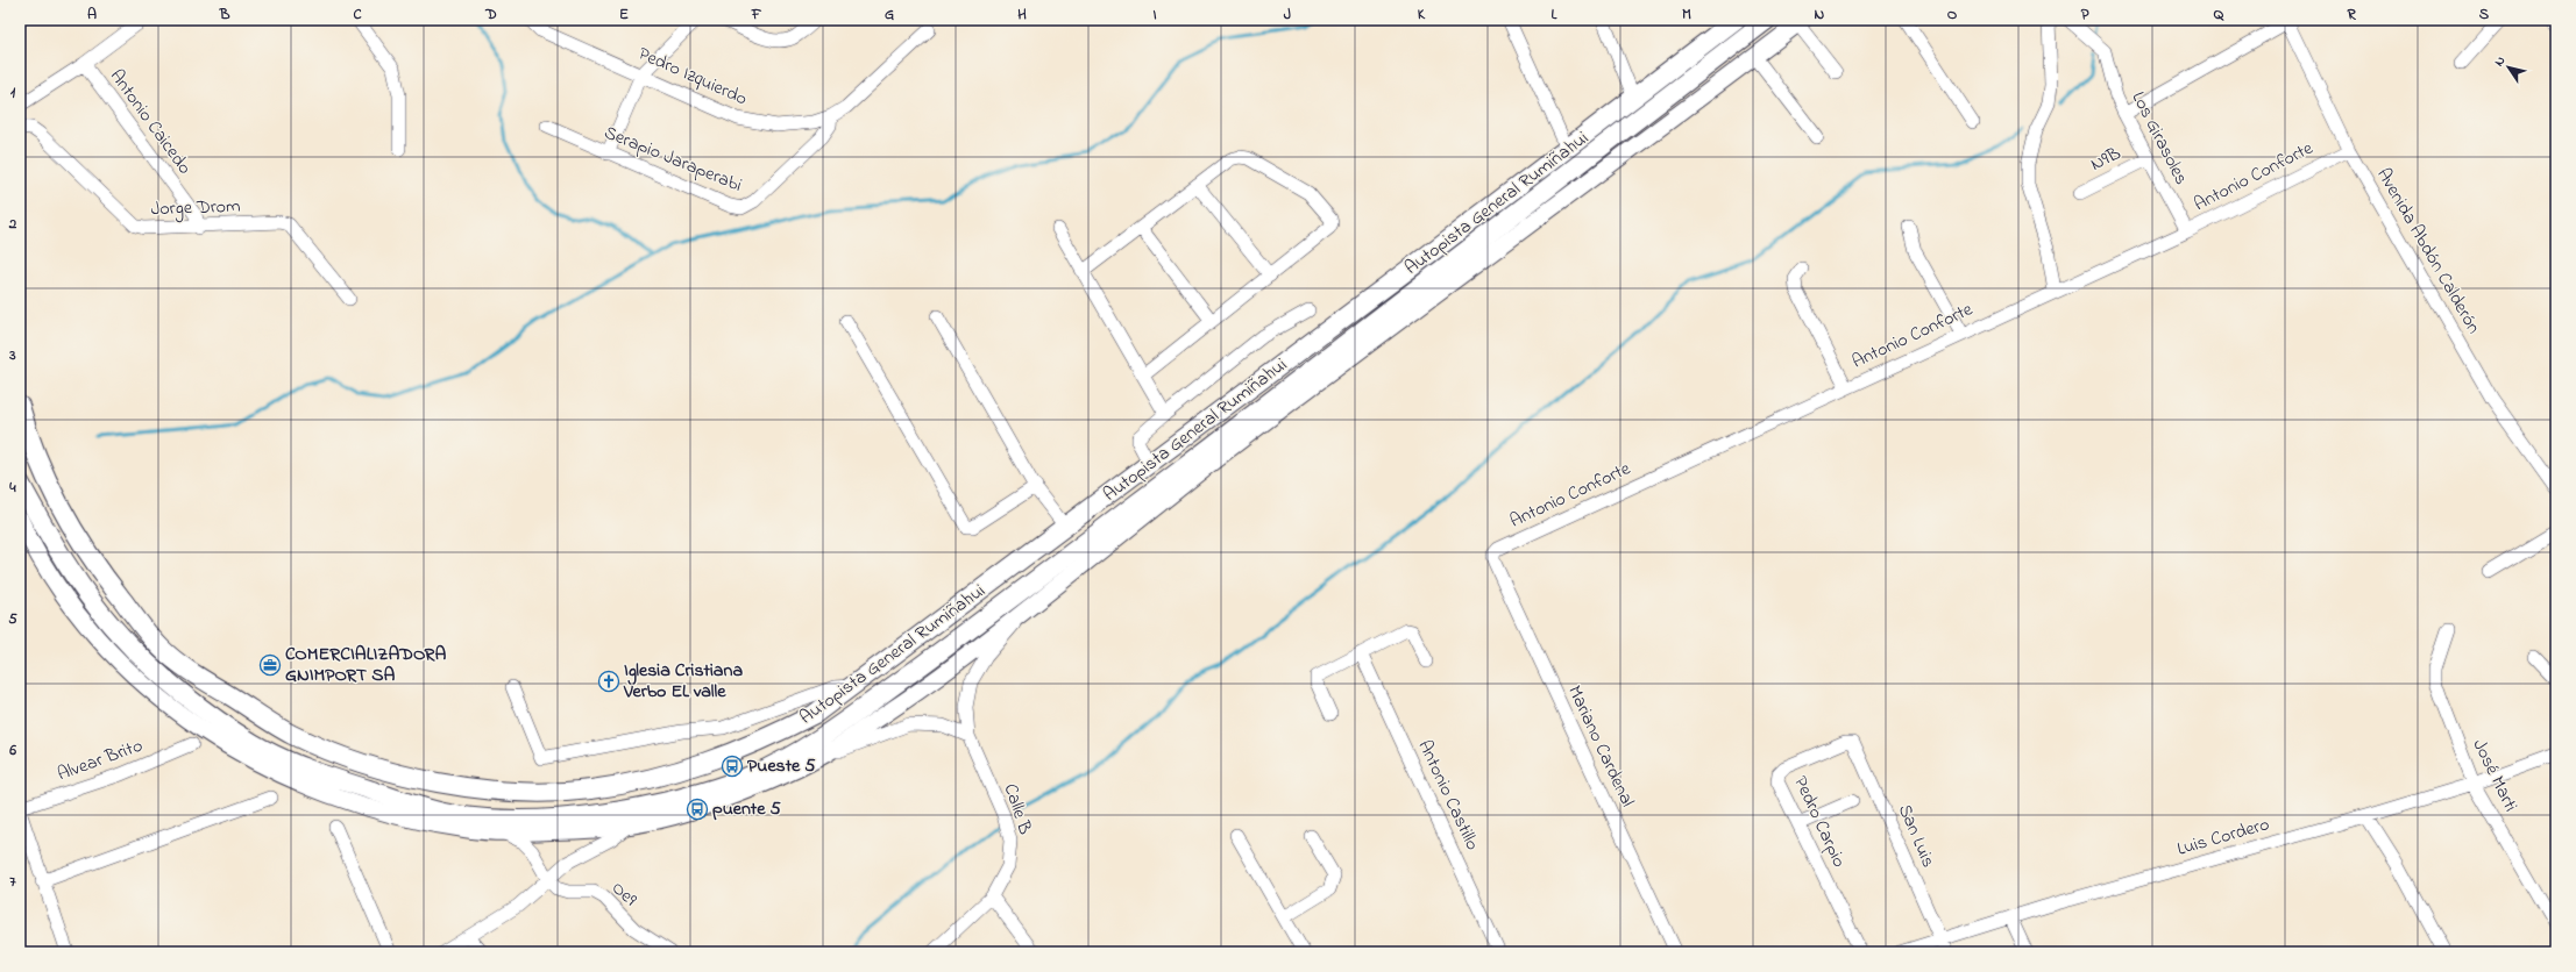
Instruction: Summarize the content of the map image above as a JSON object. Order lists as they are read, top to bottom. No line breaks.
{"streets":{"highway":["Autopista General Rumiñahui"],"street":["Pedro Izquierdo","Antonio Caicedo","Los Girasoles","Serapio Jaraperabi","N9B","Antonio Conforte","Jorge Drom","Avenida Abdón Calderón","Mariano Cardenal","Alvear Brito","José Marti","Antonio Castillo","Calle B","Pedro Carpio","San Luis","Luis Cordero","Oe9"]},"crossings":[["Pedro Izquierdo","Serapio Jaraperabi"],["Antonio Caicedo","Jorge Drom"],["Los Girasoles","N9B"],["Los Girasoles","Antonio Conforte"],["Antonio Conforte","Avenida Abdón Calderón"],["Antonio Conforte","Mariano Cardenal"],["José Marti","Luis Cordero"],["Pedro Carpio","San Luis"],["San Luis","Luis Cordero"]],"places":{"office":["COMERCIALIZADORA GNIMPORT SA"],"church":["Iglesia Cristiana Verbo EL valle"],"bus stop":["Pueste 5","puente 5"]},"north":"top left","grid":{"columns":["A","B","C","D","E","F","G","H","I","J","K","L","M","N","O","P","Q","R","S"],"rows":["1","2","3","4","5","6","7"]}}
